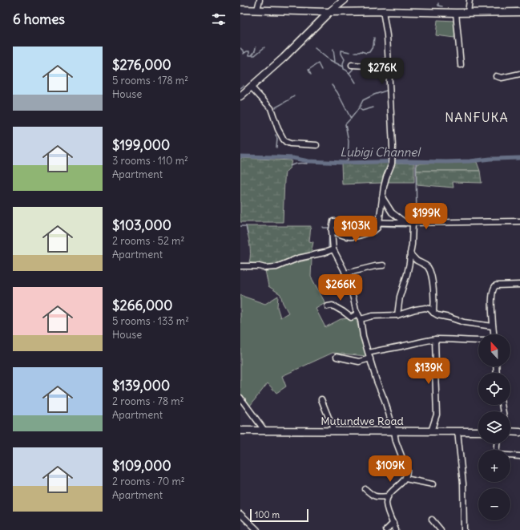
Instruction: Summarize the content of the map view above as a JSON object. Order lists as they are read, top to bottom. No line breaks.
{"streets":{"main road":["Mutundwe Road"]},"districts":["NANFUKA"],"water":["Lubigi Channel"],"scale_bar":"100 m","north":"top","page":{"heading":"6 homes","list":[{"name":"$276,000","note":"5 rooms · 178 m² · House"},{"name":"$199,000","note":"3 rooms · 110 m² · Apartment"},{"name":"$103,000","note":"2 rooms · 52 m² · Apartment"},{"name":"$266,000","note":"5 rooms · 133 m² · House"},{"name":"$139,000","note":"2 rooms · 78 m² · Apartment"},{"name":"$109,000","note":"2 rooms · 70 m² · Apartment"}],"price":["$276K","$199K","$103K","$266K","$139K","$109K"],"map_buttons":["+","−"],"scale":"100 m"}}
